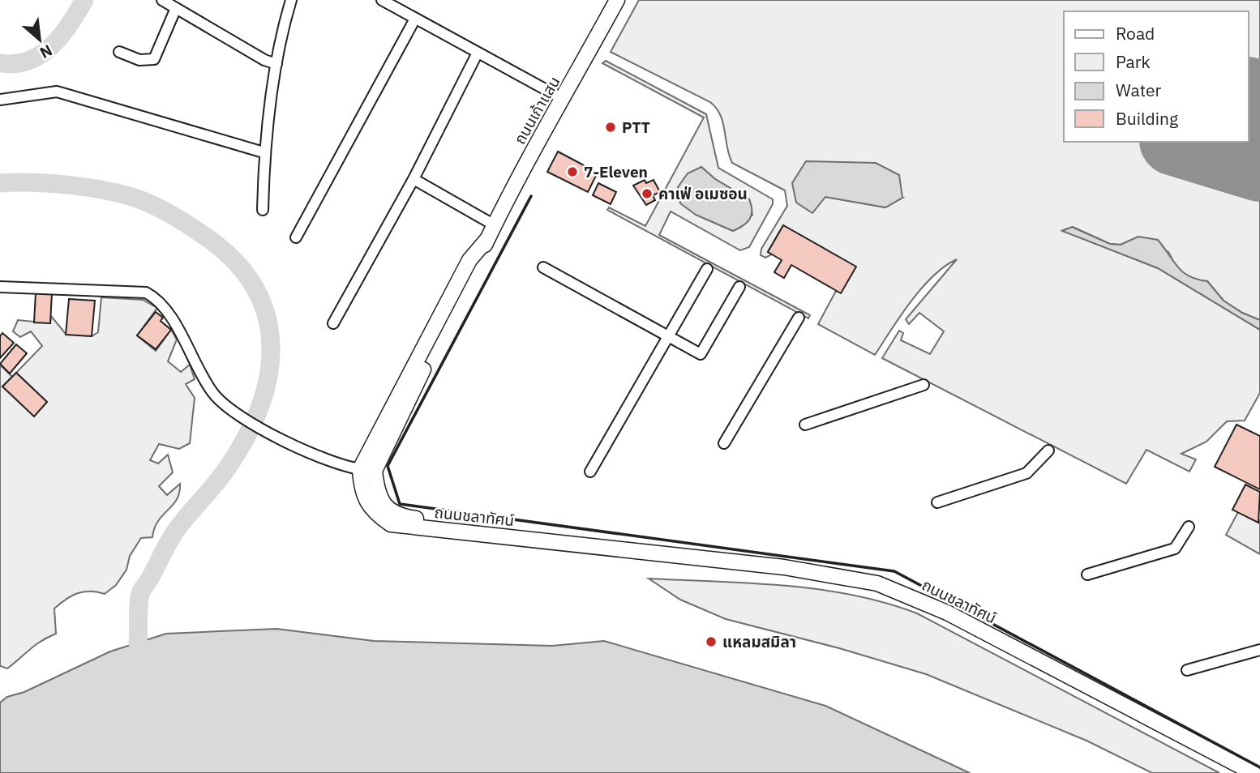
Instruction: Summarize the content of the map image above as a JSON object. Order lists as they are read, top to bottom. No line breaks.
{"streets":{"main road":["ถนนเก้าแสน","ถนนชลาทัศน์"]},"crossings":[["ถนนเก้าแสน","ถนนชลาทัศน์"]],"places":["PTT","7-Eleven","คาเฟ่ อเมซอน","แหลมสมิลา"],"legend":["Road","Park","Water","Building"],"north":"bottom right"}
